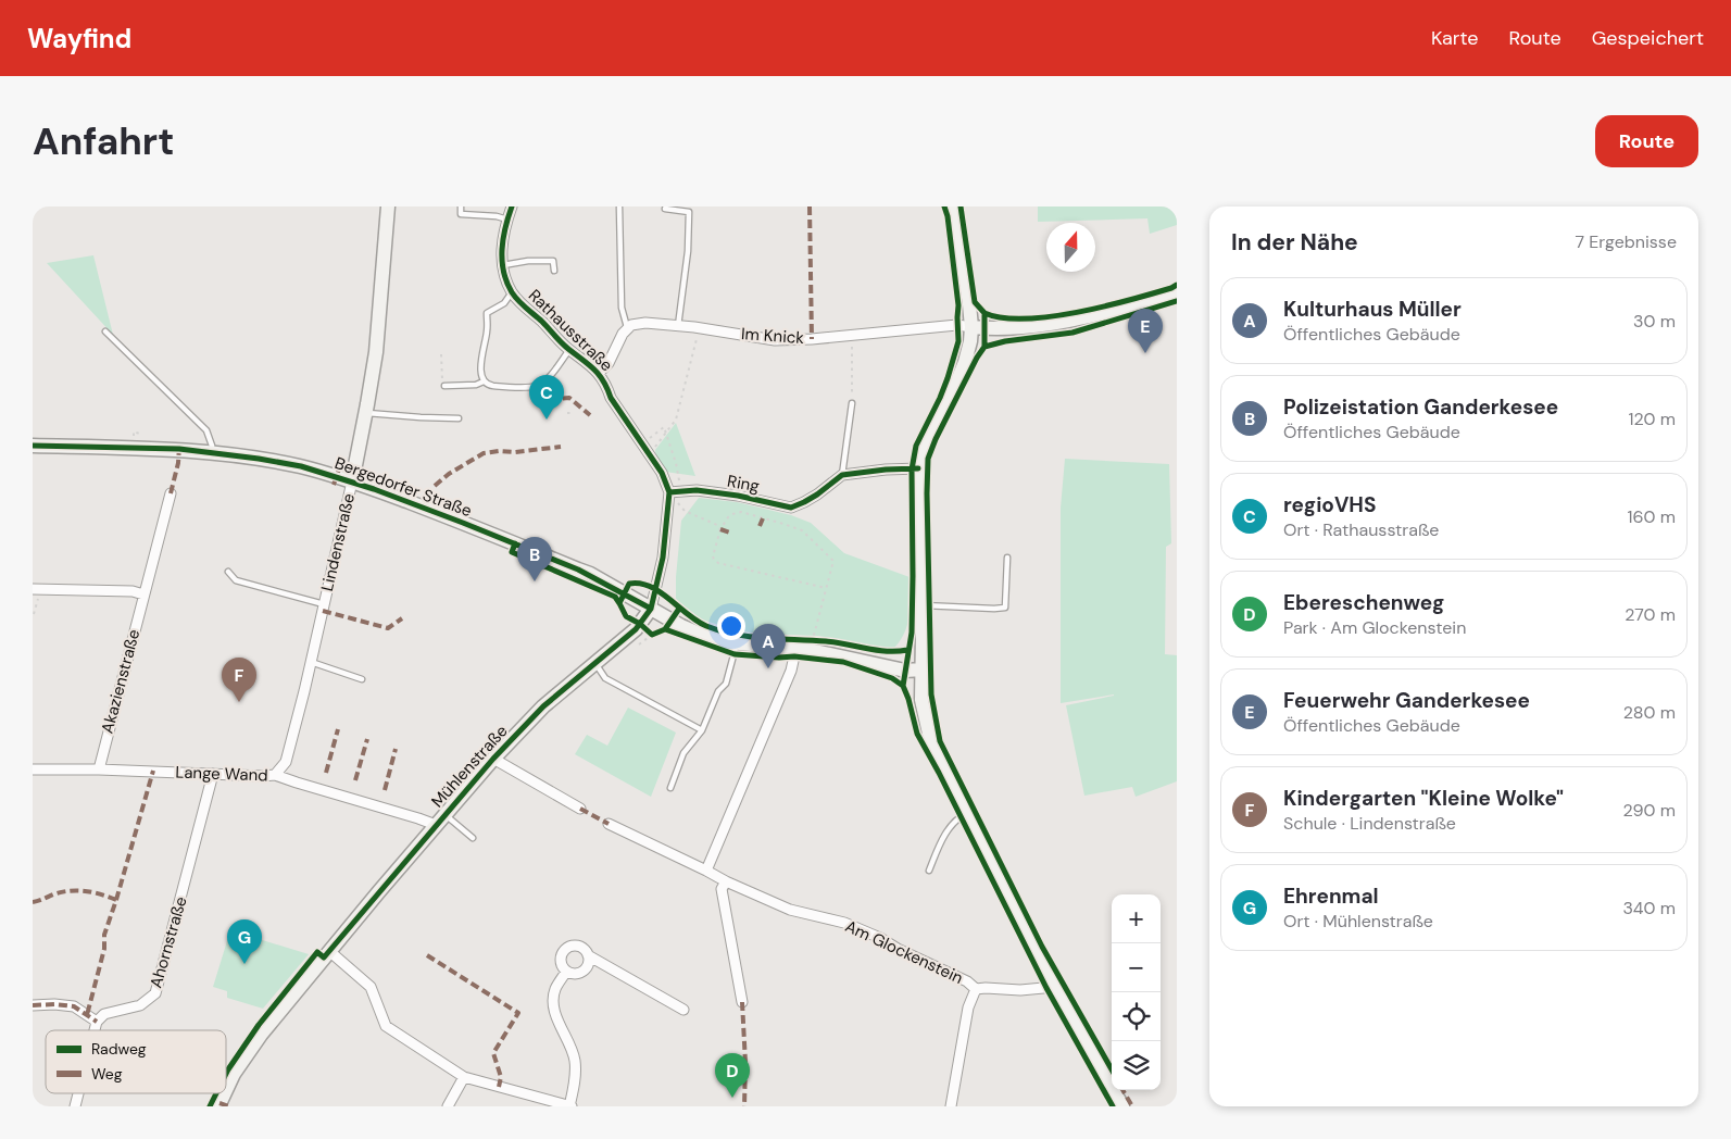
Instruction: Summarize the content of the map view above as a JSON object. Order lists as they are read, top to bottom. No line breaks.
{"streets":{"street":["Rathausstraße","Im Knick","Ring","Bergedorfer Straße","Lindenstraße","Akazienstraße","Mühlenstraße","Lange Wand","Ahornstraße","Am Glockenstein"]},"crossings":[["Rathausstraße","Ring"],["Bergedorfer Straße","Lindenstraße"],["Bergedorfer Straße","Mühlenstraße"],["Lindenstraße","Lange Wand"],["Akazienstraße","Lange Wand"],["Mühlenstraße","Lange Wand"],["Lange Wand","Ahornstraße"]],"legend":["Radweg","Weg"],"north":"top","page":{"header":"Wayfind","nav":["Karte","Route","Gespeichert"],"buttons":"Route","title":"Anfahrt","heading":["In der Nähe","7 Ergebnisse"],"list":[{"mark":"A","name":"Kulturhaus Müller","note":"Öffentliches Gebäude","value":"30 m"},{"mark":"B","name":"Polizeistation Ganderkesee","note":"Öffentliches Gebäude","value":"120 m"},{"mark":"C","name":"regioVHS","note":"Ort · Rathausstraße","value":"160 m"},{"mark":"D","name":"Ebereschenweg","note":"Park · Am Glockenstein","value":"270 m"},{"mark":"E","name":"Feuerwehr Ganderkesee","note":"Öffentliches Gebäude","value":"280 m"},{"mark":"F","name":"Kindergarten \"Kleine Wolke\"","note":"Schule · Lindenstraße","value":"290 m"},{"mark":"G","name":"Ehrenmal","note":"Ort · Mühlenstraße","value":"340 m"}],"pins":["E","C","B","A","F","G","D"],"map_buttons":["+","−"]}}
